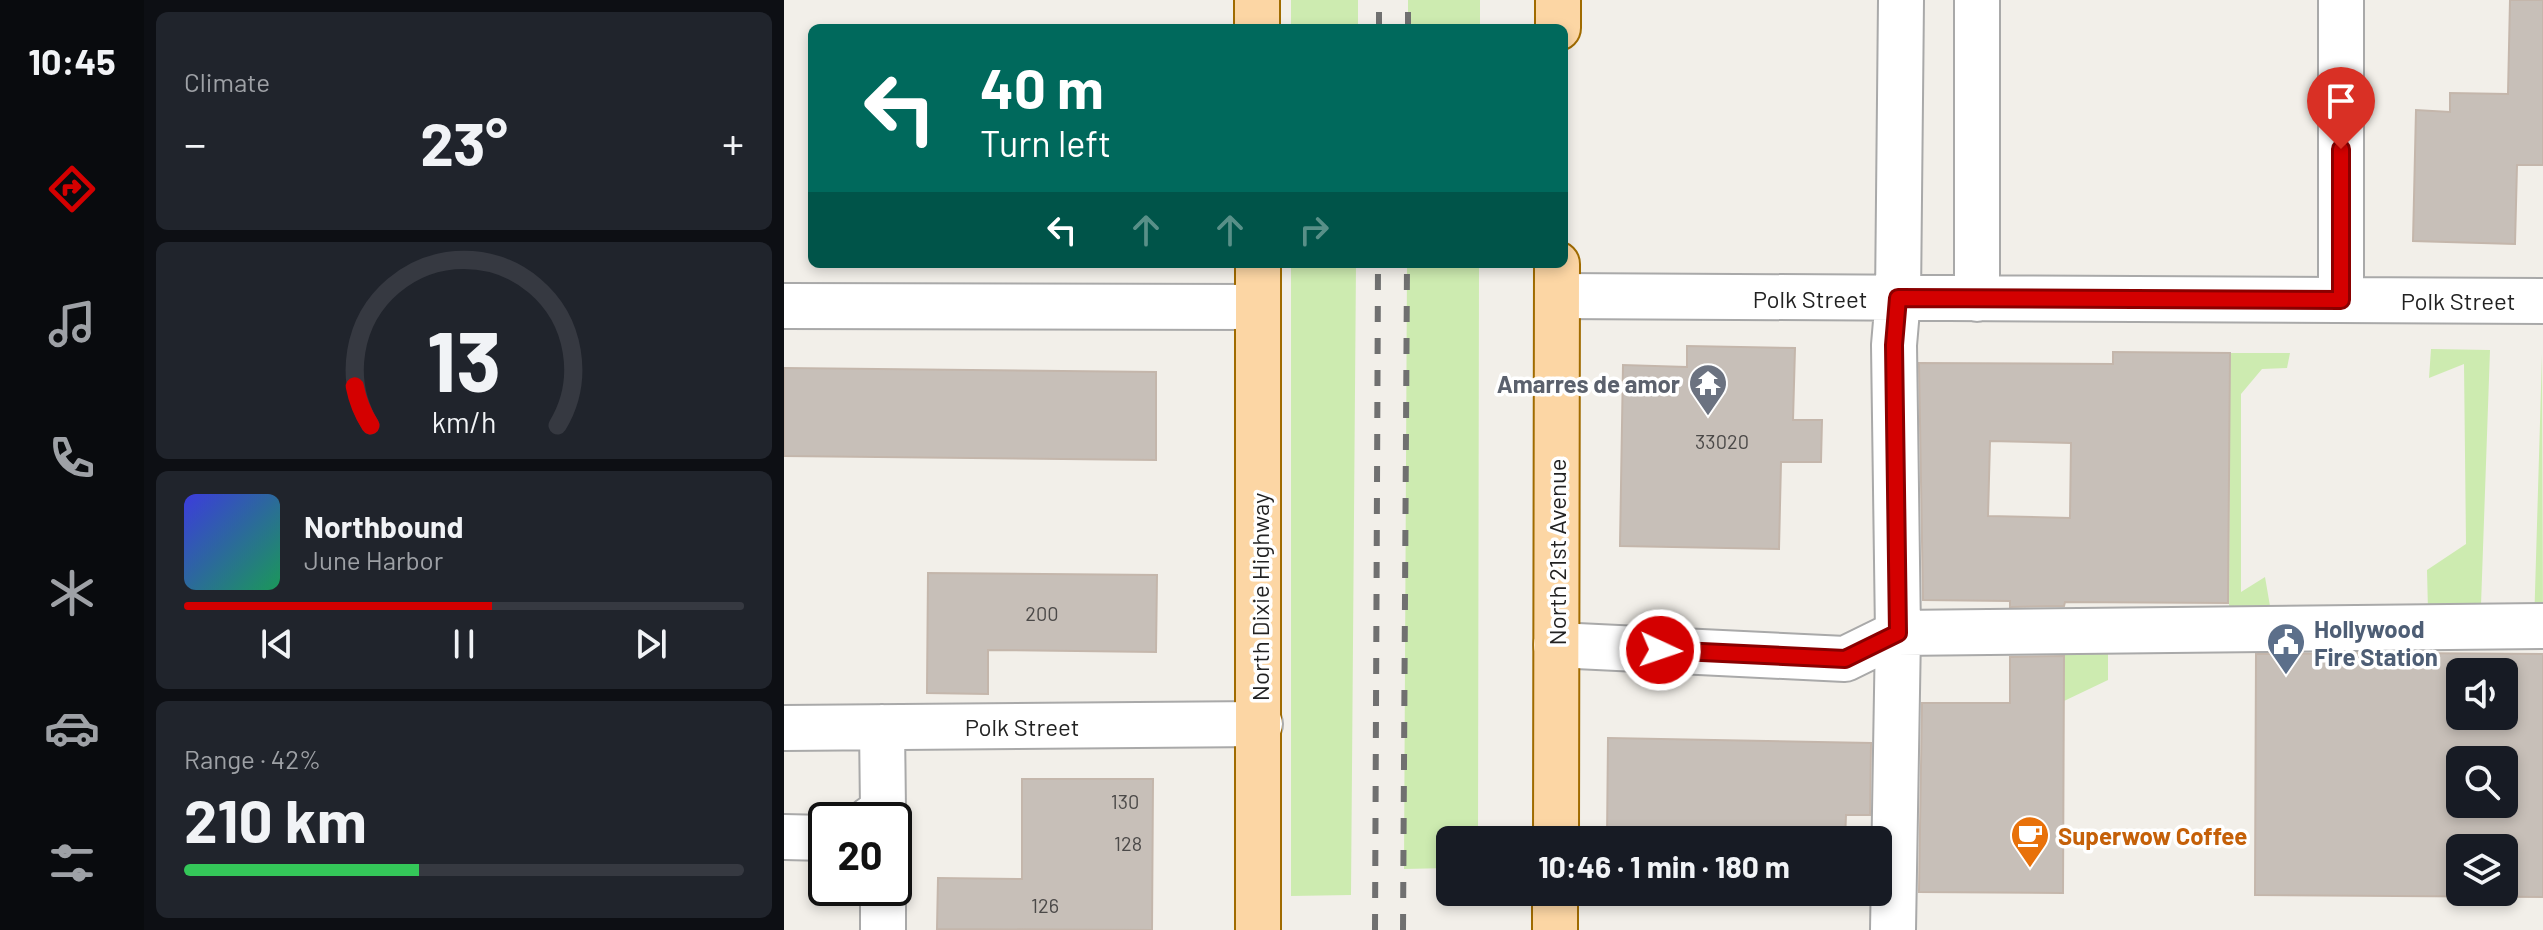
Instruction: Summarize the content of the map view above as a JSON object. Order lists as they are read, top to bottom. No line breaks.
{"streets":{"main road":["North 21st Avenue","North Dixie Highway"],"street":["Polk Street"]},"crossings":[["Polk Street","North 21st Avenue"],["Polk Street","North Dixie Highway"]],"places":{"temple":["Amarres de amor"],"public building":["Hollywood Fire Station"],"cafe":["Superwow Coffee"]},"house_numbers":["33020","200","130","128","126"],"page":{"tabs":"10:45","tile":["Climate",["Range · 42%","210 km"]],"turn":["40 m","Turn left"],"heat":["−","23°","+"],"song":["Northbound","June Harbor"],"limit":"20","trip":"10:46 · 1 min · 180 m","gauge":["13","km/h"]}}
